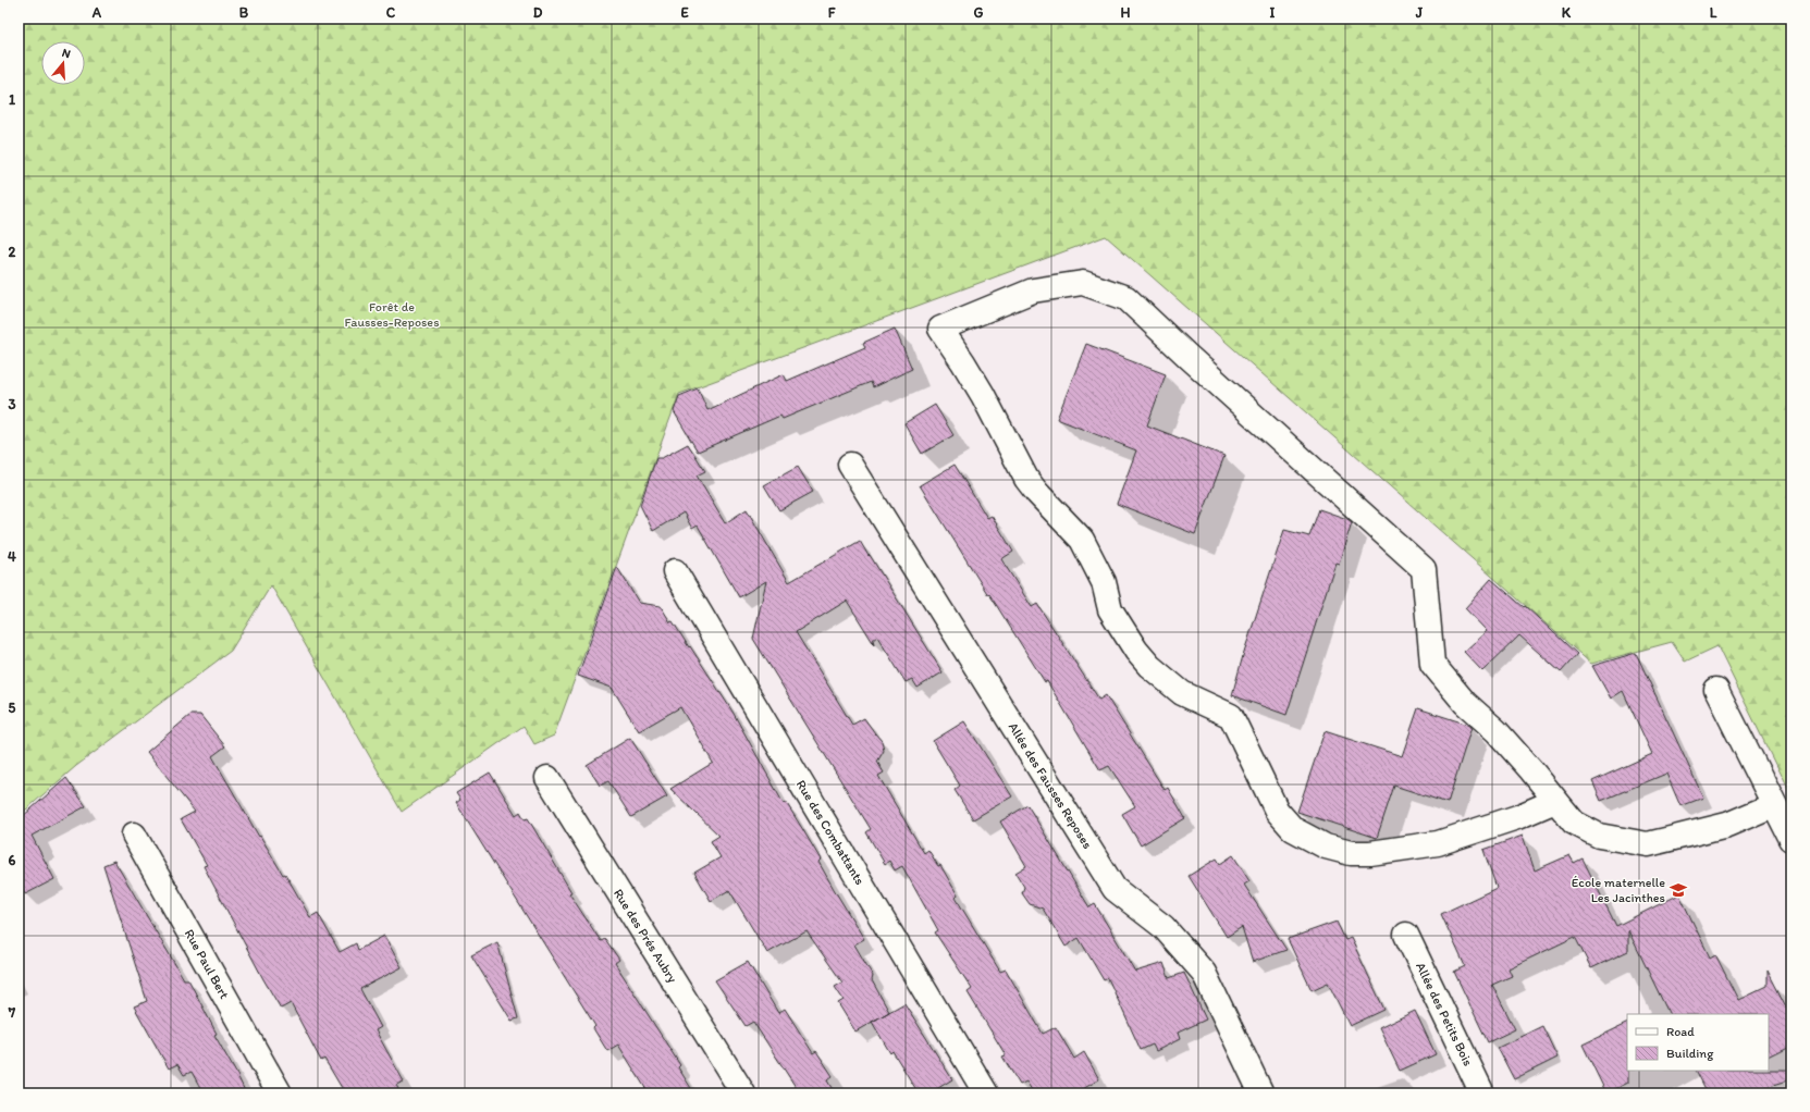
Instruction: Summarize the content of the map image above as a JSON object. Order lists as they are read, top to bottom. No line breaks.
{"streets":{"street":["Allée des Fausses Reposes","Rue des Combattants","Rue des Prés Aubry","Rue Paul Bert","Allée des Petits Bois"]},"parks":["Forêt de Fausses-Reposes"],"places":{"school or university":["École maternelle Les Jacinthes"]},"legend":["Road","Building"],"north":"top","grid":{"columns":["A","B","C","D","E","F","G","H","I","J","K","L"],"rows":["1","2","3","4","5","6","7"]}}
